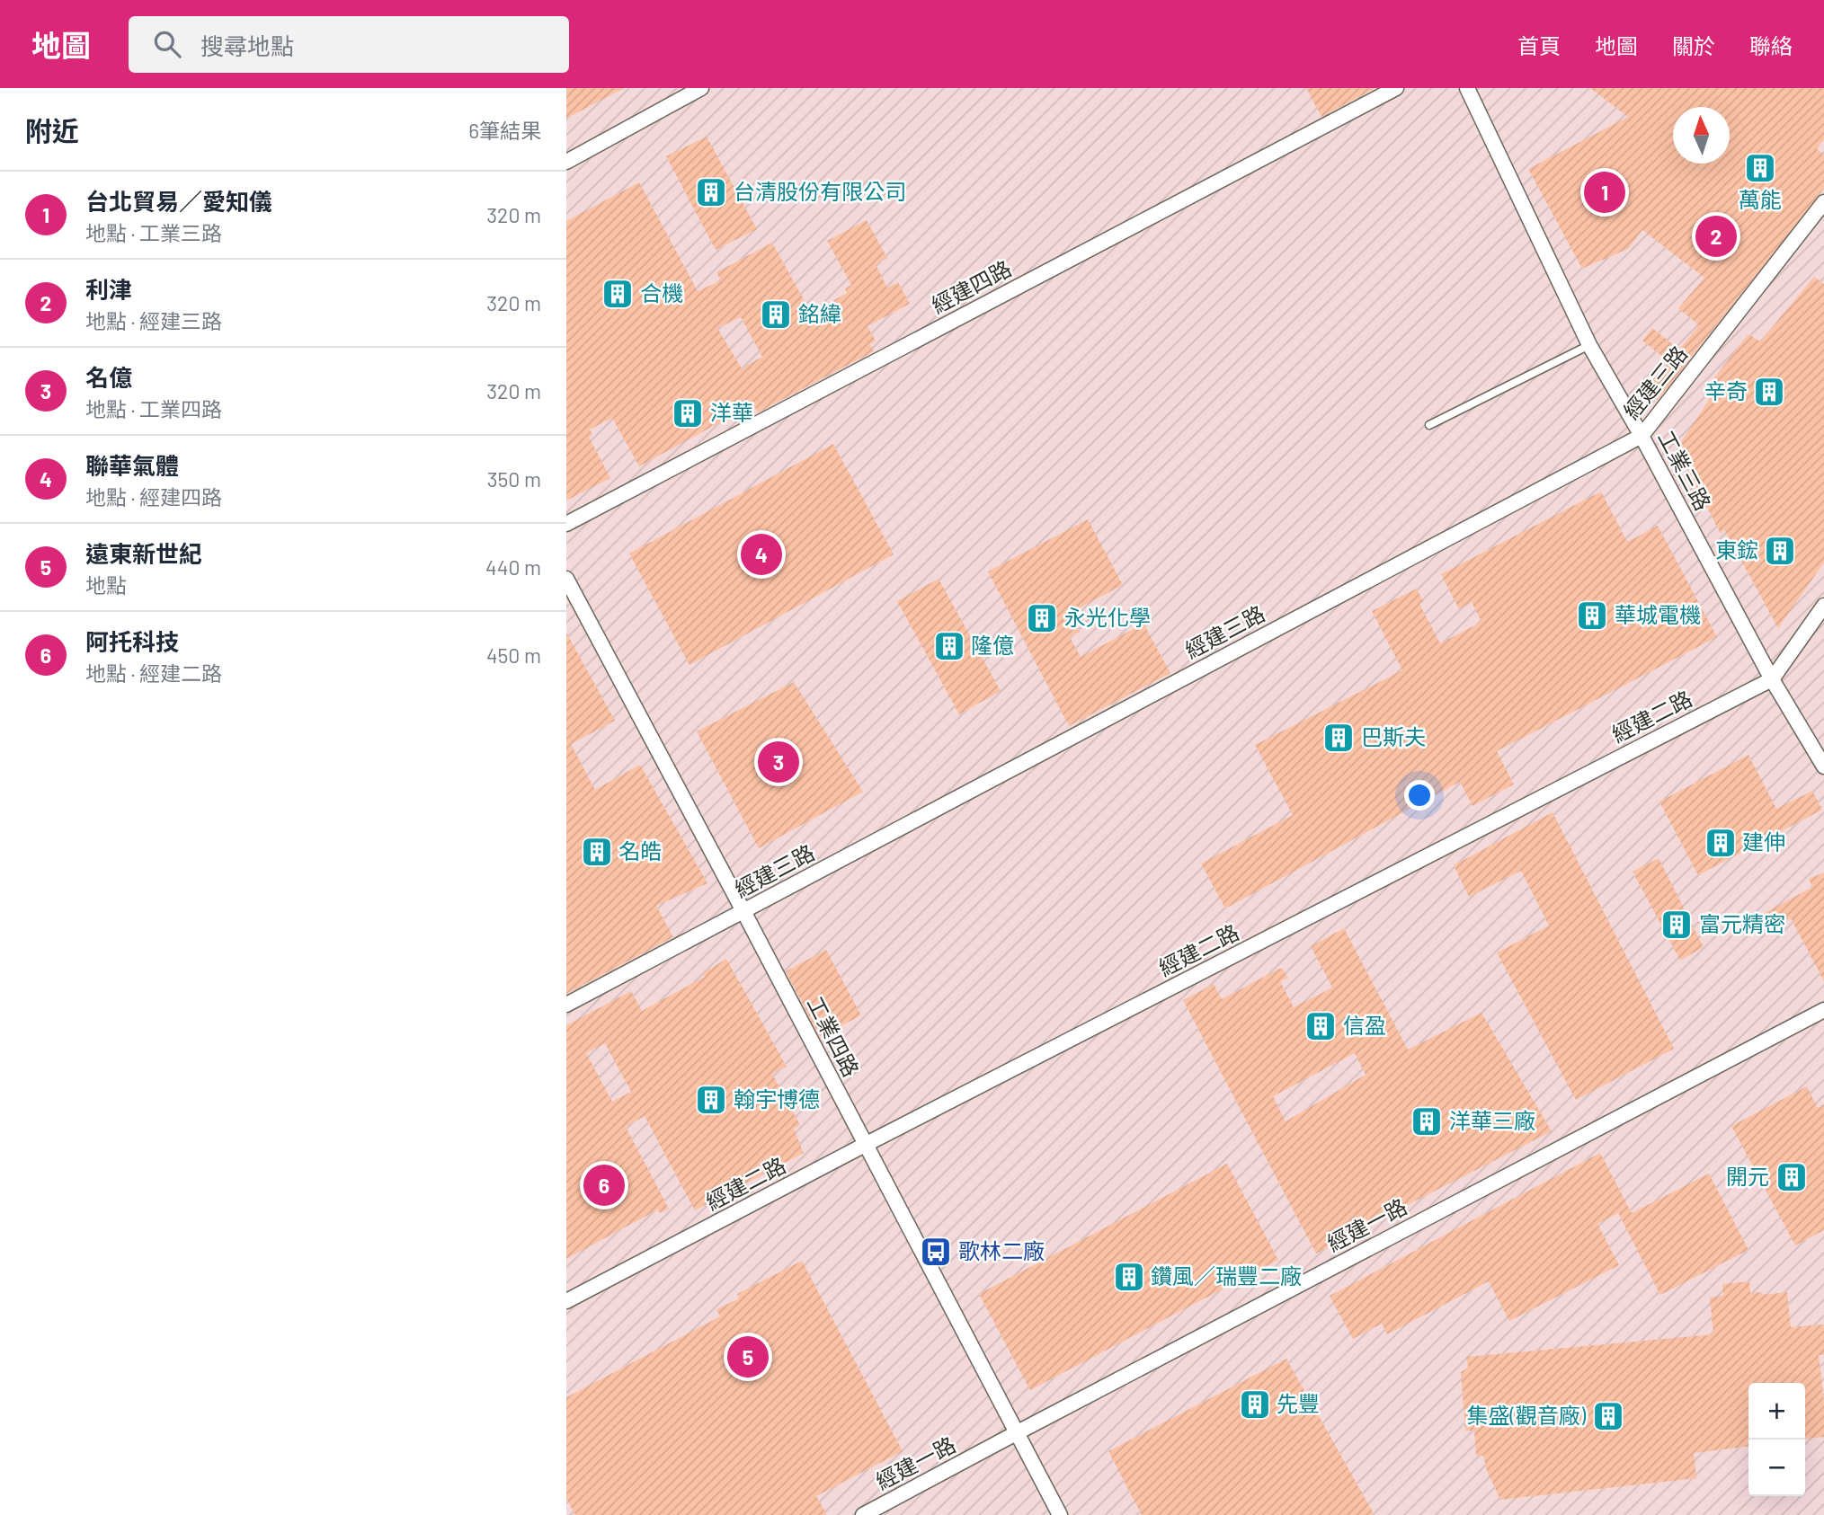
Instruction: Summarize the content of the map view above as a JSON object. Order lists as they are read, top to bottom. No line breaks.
{"streets":{"street":["經建四路","經建三路","工業三路","經建二路","工業四路","經建一路"]},"crossings":[["經建三路","工業三路"],["經建三路","工業四路"],["工業三路","經建二路"],["經建二路","工業四路"],["工業四路","經建一路"]],"places":{"building":["萬能","台清股份有限公司","合機","銘緯","辛奇","洋華","東鋐","華城電機","永光化學","隆億","巴斯夫","建伸","名皓","富元精密","信盈","翰宇博德","洋華三廠","開元","鑽風／瑞豐二廠","先豐","集盛(觀音廠)"],"bus stop":["歌林二廠"]},"north":"top","page":{"header":"地圖","search":"搜尋地點","nav":["首頁","地圖","關於","聯絡"],"heading":["附近","6筆結果"],"pins":["1","2","4","3","6","5"],"list":[{"mark":"1","name":"台北貿易／愛知儀","note":"地點 · 工業三路","value":"320 m"},{"mark":"2","name":"利津","note":"地點 · 經建三路","value":"320 m"},{"mark":"3","name":"名億","note":"地點 · 工業四路","value":"320 m"},{"mark":"4","name":"聯華氣體","note":"地點 · 經建四路","value":"350 m"},{"mark":"5","name":"遠東新世紀","note":"地點","value":"440 m"},{"mark":"6","name":"阿托科技","note":"地點 · 經建二路","value":"450 m"}],"map_buttons":["+","−"]}}
